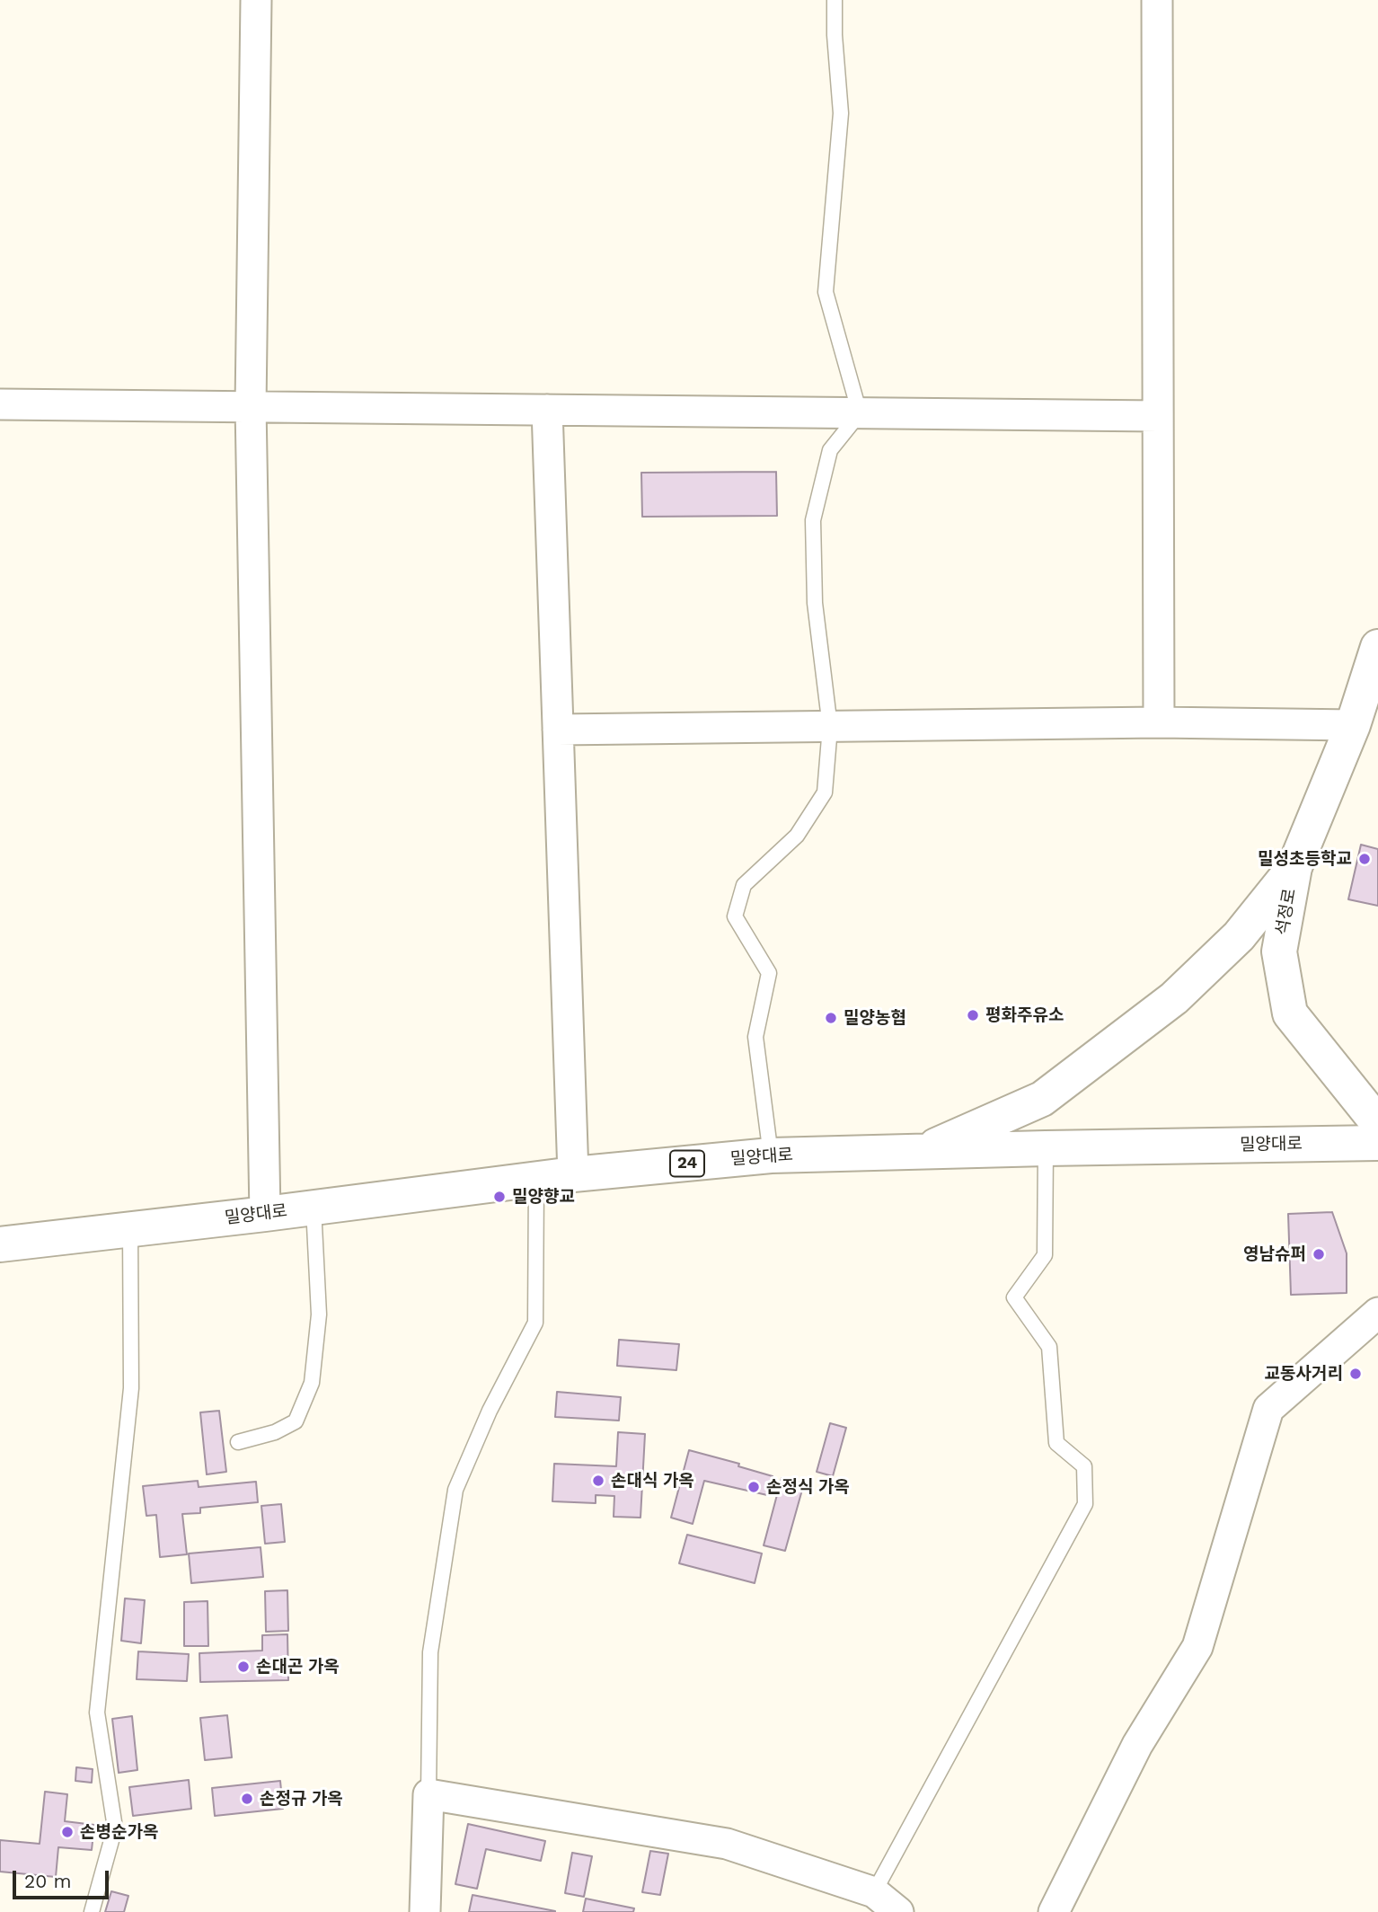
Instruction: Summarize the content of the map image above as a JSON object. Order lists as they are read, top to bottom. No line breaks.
{"streets":{"main road":["석정로","밀양대로","24"]},"places":["밀성초등학교","평화주유소","밀양농협","밀양향교","영남슈퍼","교동사거리","손대식 가옥","손정식 가옥","손대곤 가옥","손정규 가옥","손병순가옥"],"scale_bar":"20 m"}
